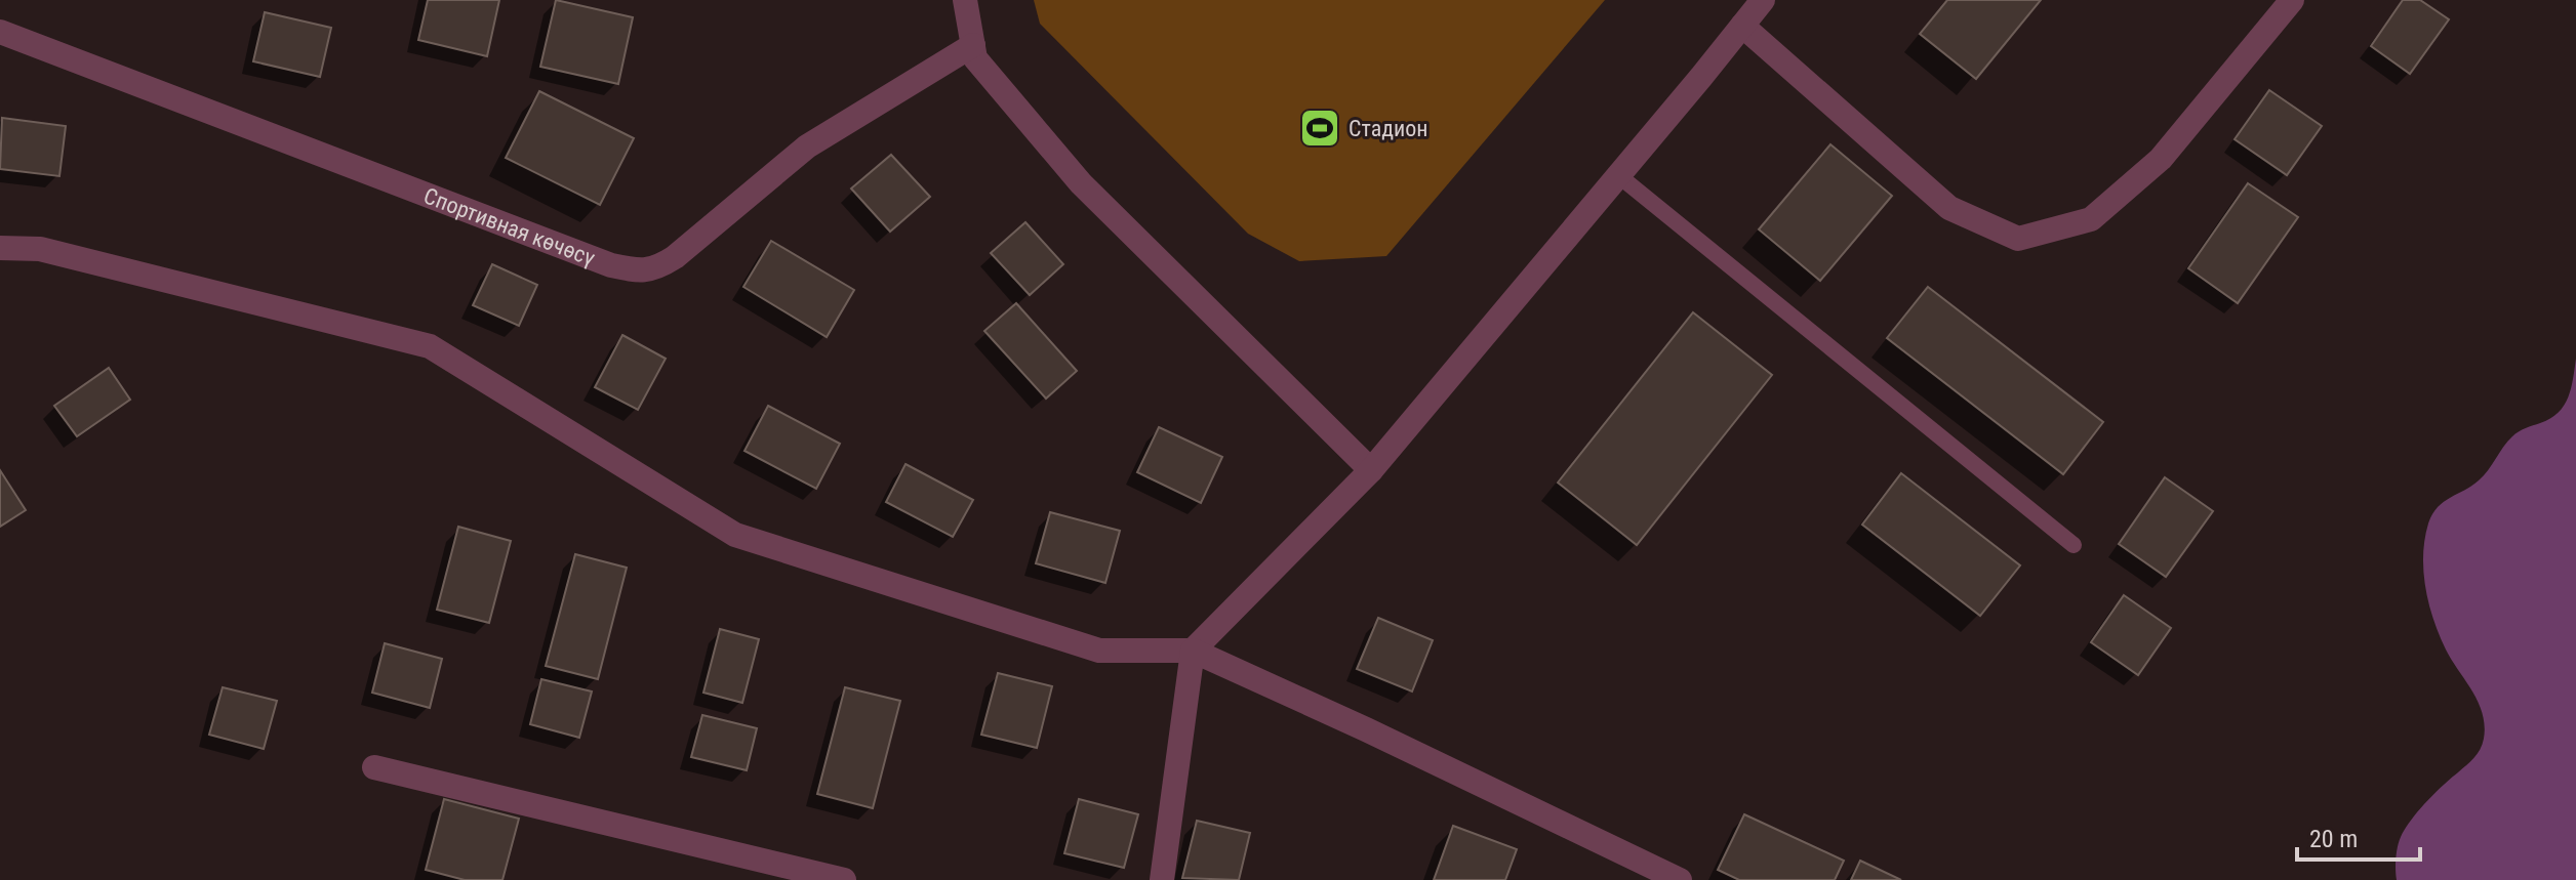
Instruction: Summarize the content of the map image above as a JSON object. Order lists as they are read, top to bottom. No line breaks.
{"streets":{"street":["Спортивная көчөсү"]},"places":{"sports":["Стадион"]},"scale_bar":"20 m"}
